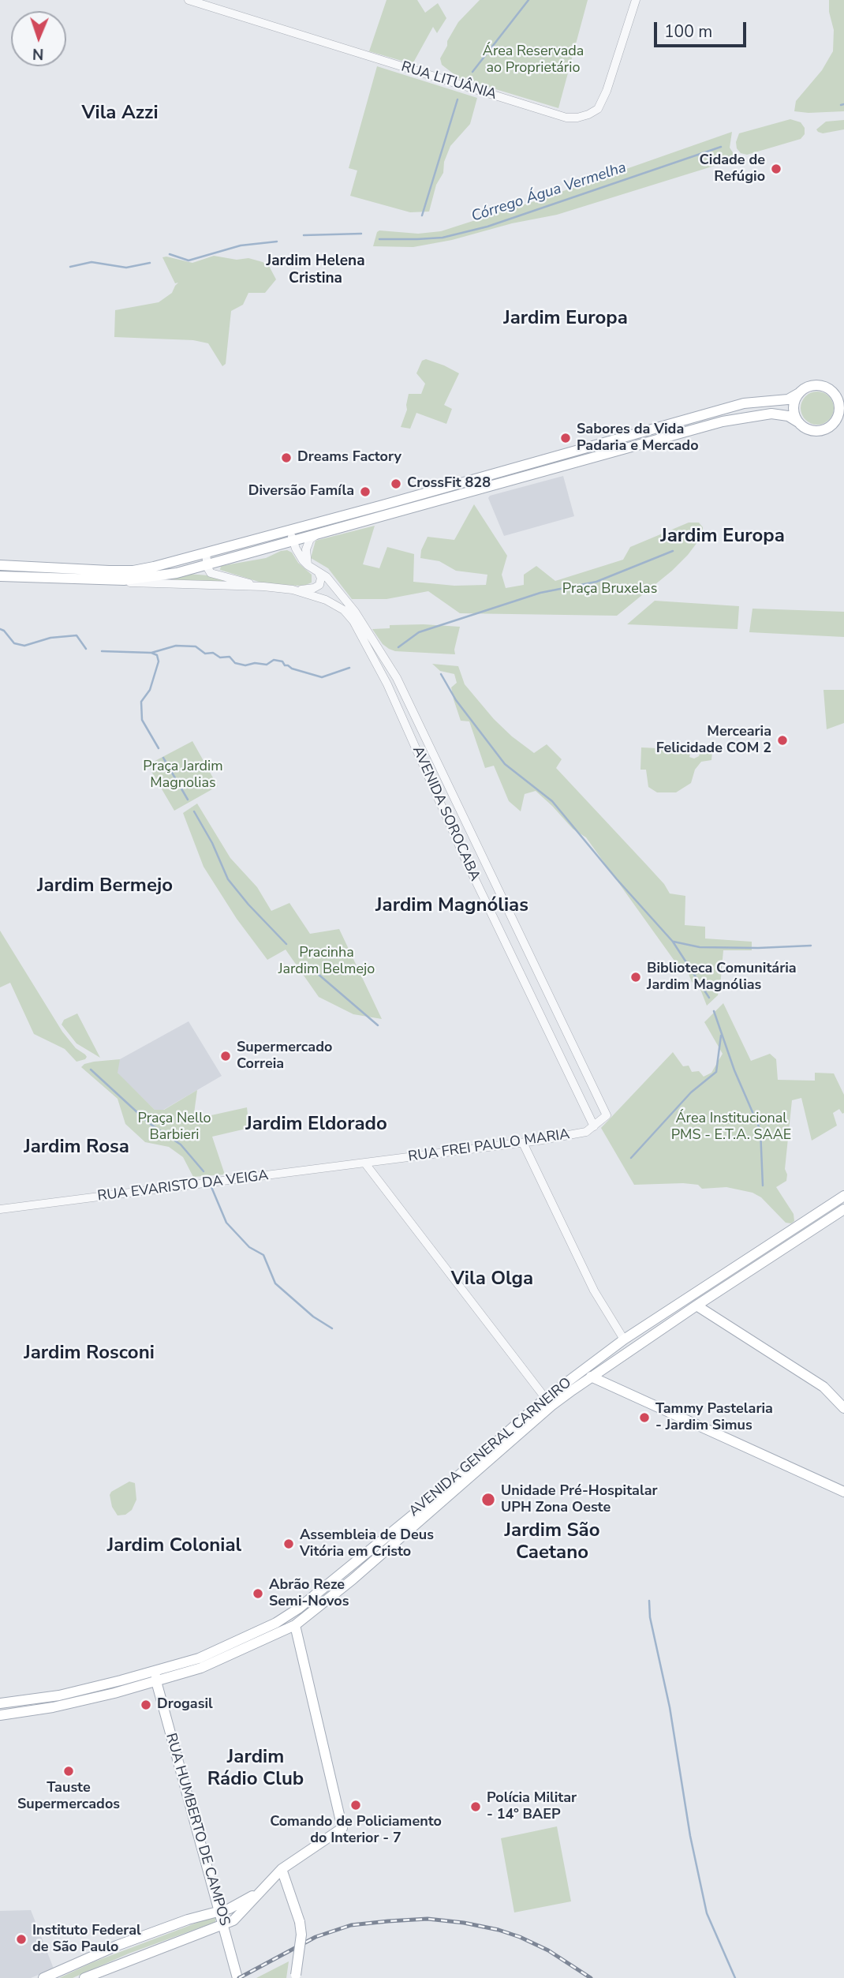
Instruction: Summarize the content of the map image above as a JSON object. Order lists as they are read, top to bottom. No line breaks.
{"streets":{"main road":["AVENIDA GENERAL CARNEIRO","RUA HUMBERTO DE CAMPOS"],"street":["RUA LITUÂNIA","AVENIDA SOROCABA","RUA FREI PAULO MARIA","RUA EVARISTO DA VEIGA"]},"crossings":[["AVENIDA SOROCABA","RUA FREI PAULO MARIA"],["RUA FREI PAULO MARIA","RUA EVARISTO DA VEIGA"],["AVENIDA GENERAL CARNEIRO","RUA HUMBERTO DE CAMPOS"]],"districts":["Vila Azzi","Jardim Helena Cristina","Jardim Europa","Jardim Europa","Jardim Bermejo","Jardim Magnólias","Jardim Eldorado","Jardim Rosa","Vila Olga","Jardim Rosconi","Jardim São Caetano","Jardim Colonial","Jardim Rádio Club"],"water":["Córrego Água Vermelha"],"parks":["Área Reservada ao Proprietário","Praça Bruxelas","Praça Jardim Magnolias","Pracinha Jardim Belmejo","Praça Nello Barbieri","Área Institucional PMS - E.T.A. SAAE"],"places":["Cidade de Refúgio","Sabores da Vida Padaria e Mercado","Dreams Factory","CrossFit 828","Diversão Famíla","Mercearia Felicidade COM 2","Biblioteca Comunitária Jardim Magnólias","Supermercado Correia","Tammy Pastelaria - Jardim Simus","Unidade Pré-Hospitalar UPH Zona Oeste","Assembleia de Deus Vitória em Cristo","Abrão Reze Semi-Novos","Drogasil","Tauste Supermercados","Comando de Policiamento do Interior - 7","Polícia Militar - 14º BAEP","Instituto Federal de São Paulo"],"scale_bar":"100 m","north":"bottom"}
